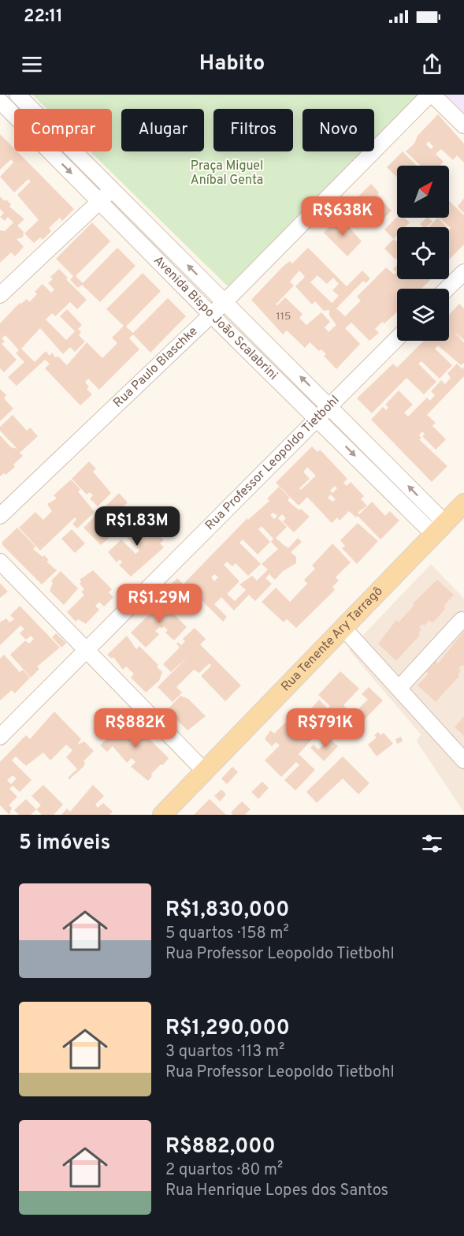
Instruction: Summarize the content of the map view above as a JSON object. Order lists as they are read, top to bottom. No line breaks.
{"streets":{"main road":["Rua Tenente Ary Tarragô"],"street":["Avenida Bispo João Scalabrini","Rua Paulo Blaschke","Rua Professor Leopoldo Tietbohl"]},"crossings":[["Avenida Bispo João Scalabrini","Rua Paulo Blaschke"],["Avenida Bispo João Scalabrini","Rua Professor Leopoldo Tietbohl"],["Avenida Bispo João Scalabrini","Rua Tenente Ary Tarragô"]],"parks":["Praça Miguel Aníbal Genta"],"house_numbers":["115"],"north":"top right","page":{"status":"22:11","header":"Habito","chip":["Comprar","Alugar","Filtros","Novo"],"price":["R$638K","R$1.83M","R$1.29M","R$882K","R$791K"],"heading":"5 imóveis","list":[{"name":"R$1,830,000","note":"5 quartos · 158 m² · Rua Professor Leopoldo Tietbohl"},{"name":"R$1,290,000","note":"3 quartos · 113 m² · Rua Professor Leopoldo Tietbohl"},{"name":"R$882,000","note":"2 quartos · 80 m² · Rua Henrique Lopes dos Santos"}]}}
